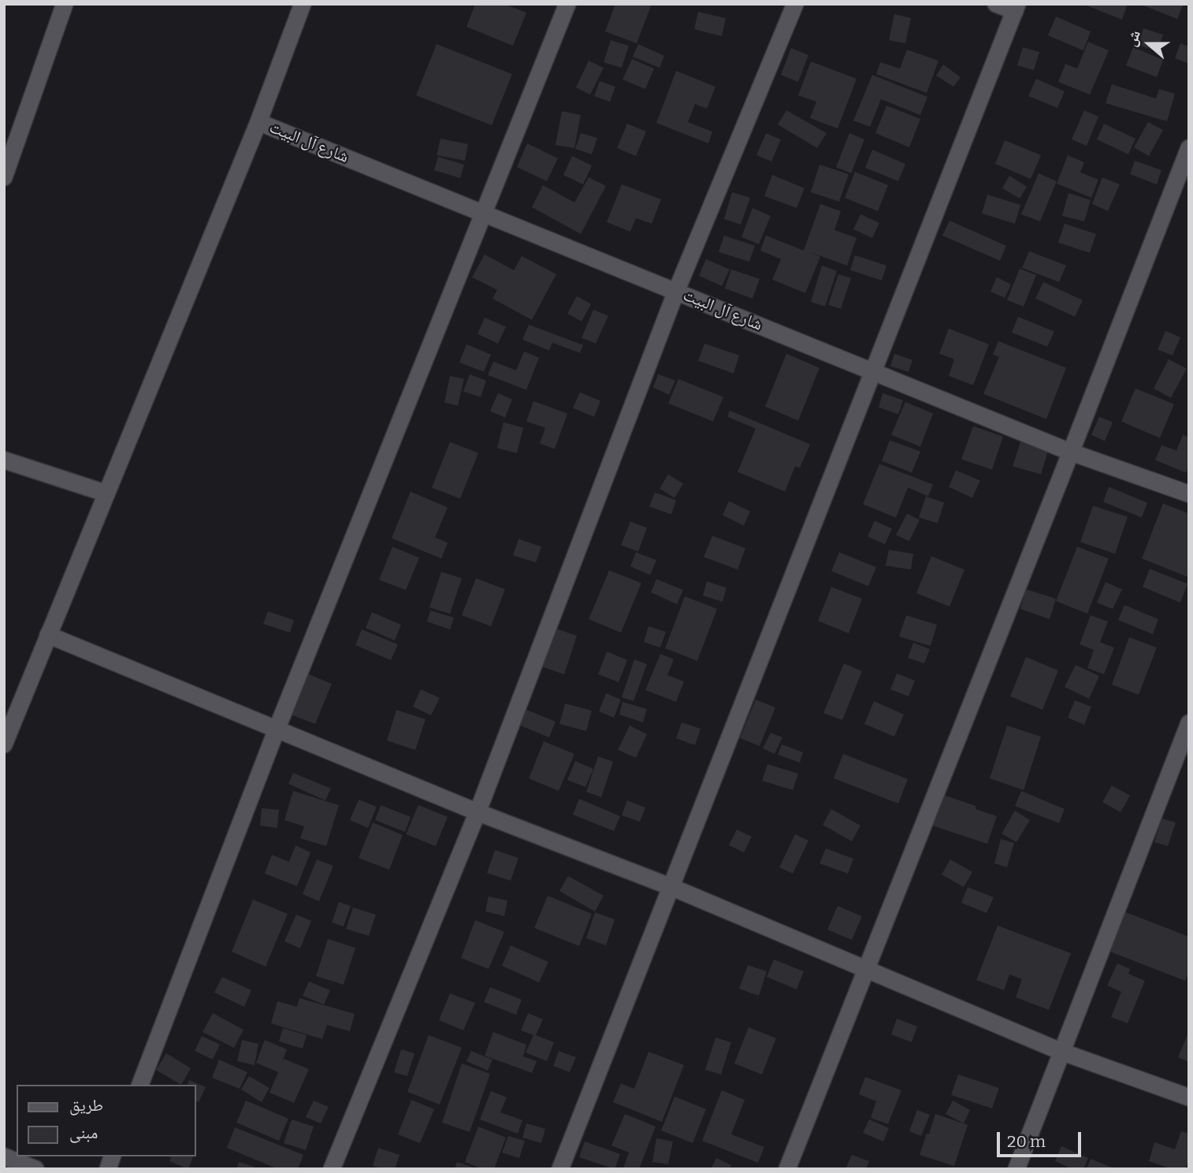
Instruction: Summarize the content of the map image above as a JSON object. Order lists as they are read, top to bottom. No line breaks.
{"streets":{"street":["شارع آل البيت"]},"legend":["طريق","مبنى"],"scale_bar":"20 m","north":"left"}
